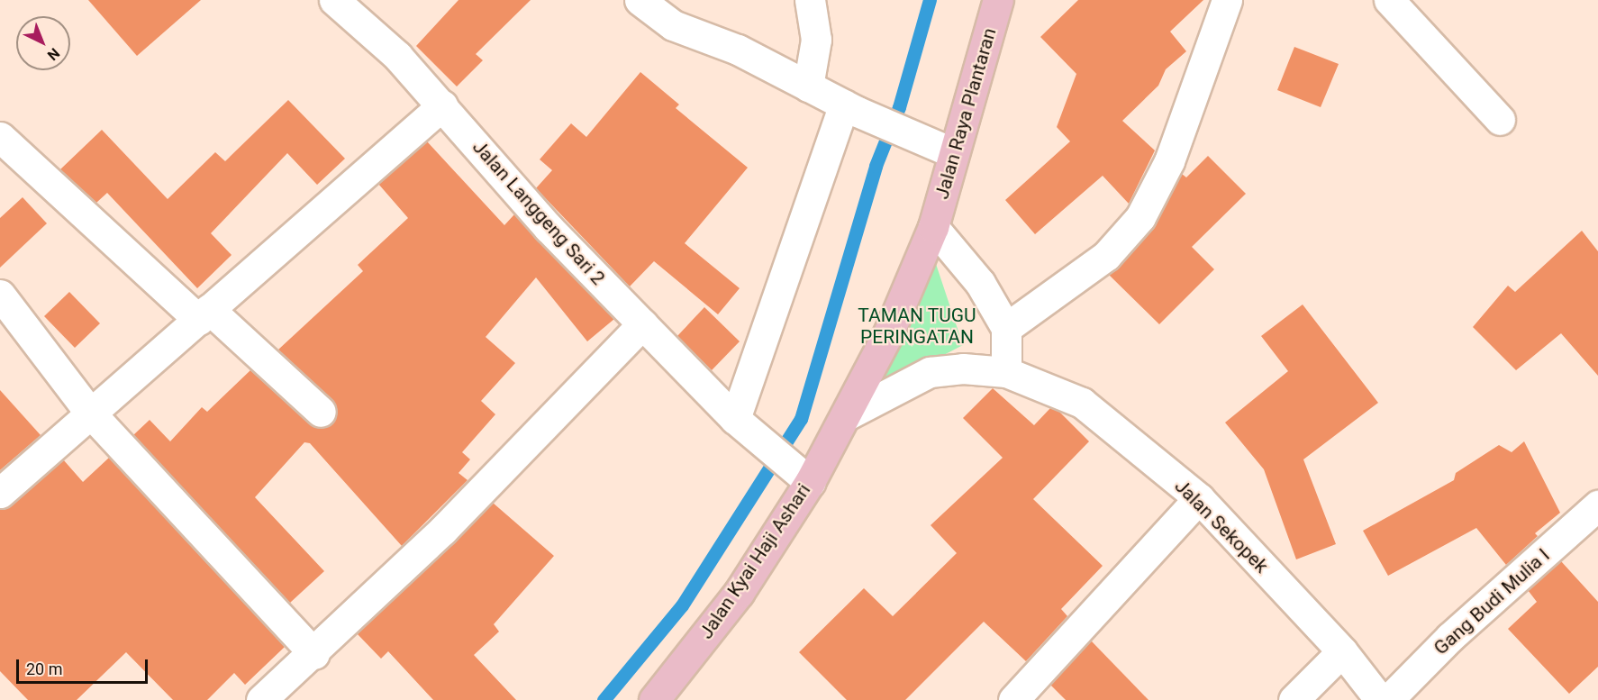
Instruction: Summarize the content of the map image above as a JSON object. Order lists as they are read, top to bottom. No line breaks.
{"streets":{"main road":["Jalan Raya Plantaran","Jalan Kyai Haji Ashari"],"street":["Jalan Langgeng Sari 2","Jalan Sekopek","Gang Budi Mulia I"]},"crossings":[["Jalan Raya Plantaran","Jalan Sekopek"],["Jalan Raya Plantaran","Jalan Kyai Haji Ashari"],["Jalan Langgeng Sari 2","Jalan Kyai Haji Ashari"],["Jalan Sekopek","Jalan Kyai Haji Ashari"]],"parks":["TAMAN TUGU PERINGATAN"],"scale_bar":"20 m","north":"bottom right"}
